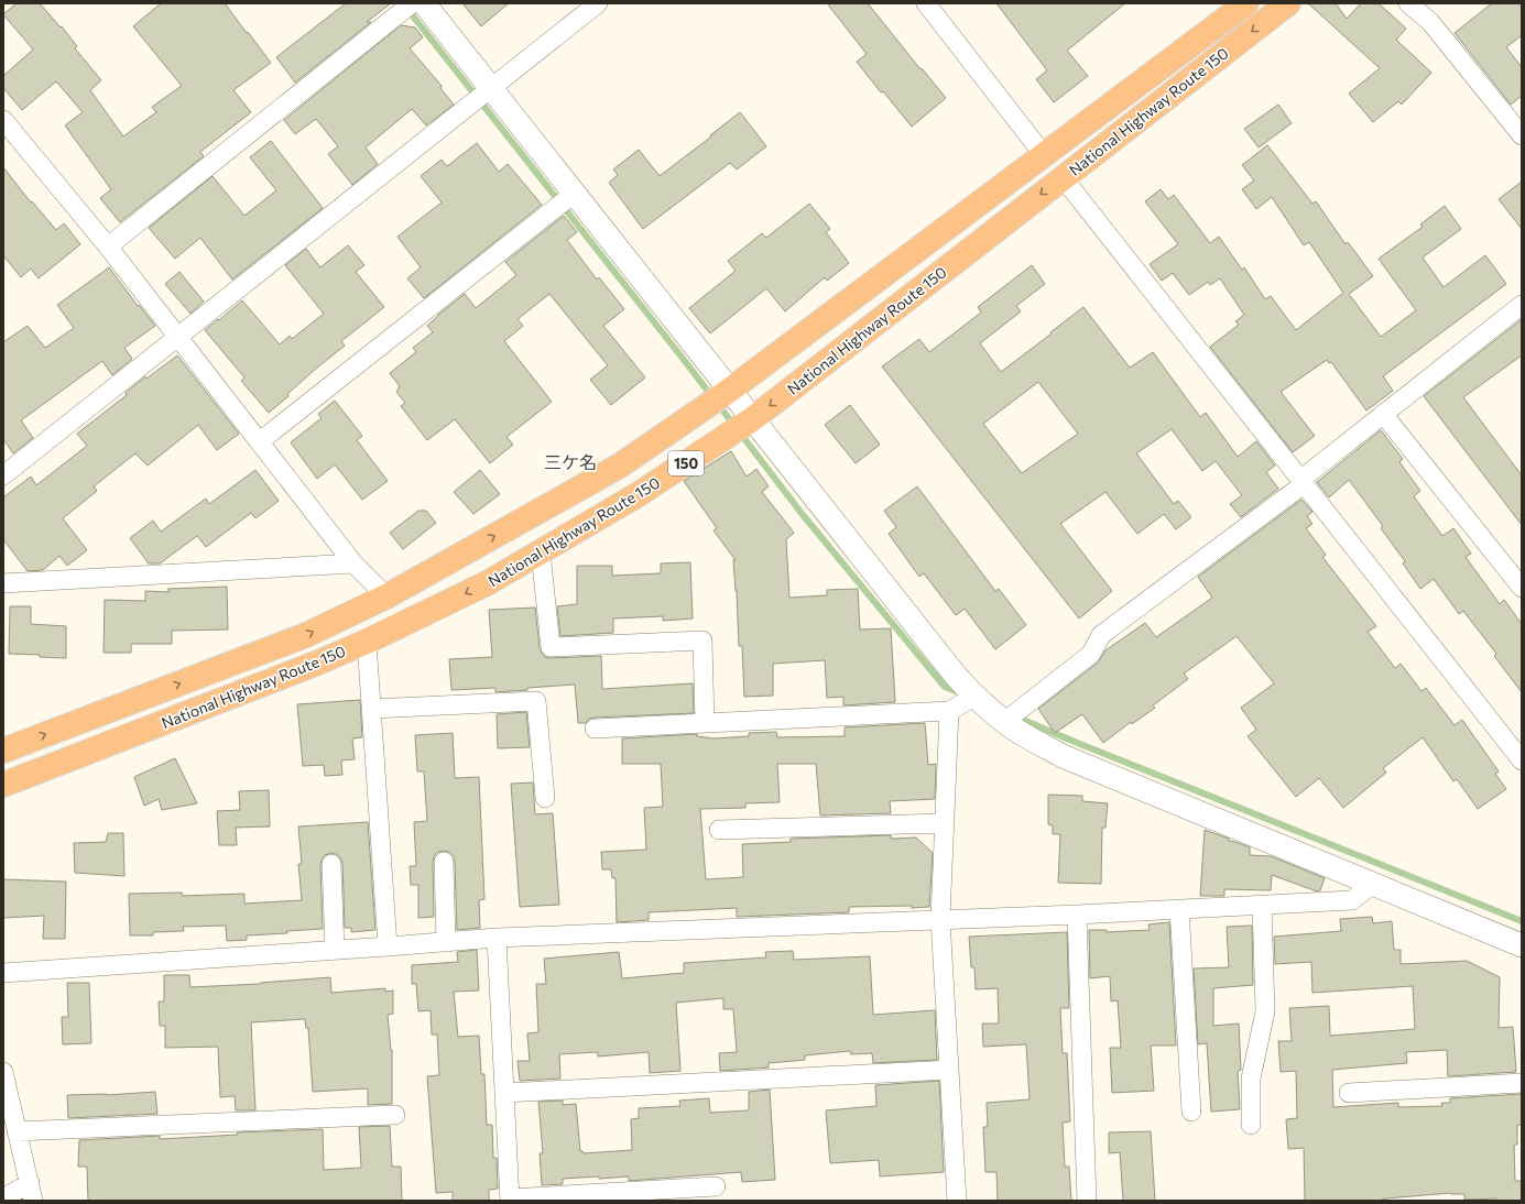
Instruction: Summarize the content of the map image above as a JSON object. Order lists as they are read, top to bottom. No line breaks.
{"streets":{"highway":["National Highway Route 150","150"]},"districts":["三ケ名"]}
